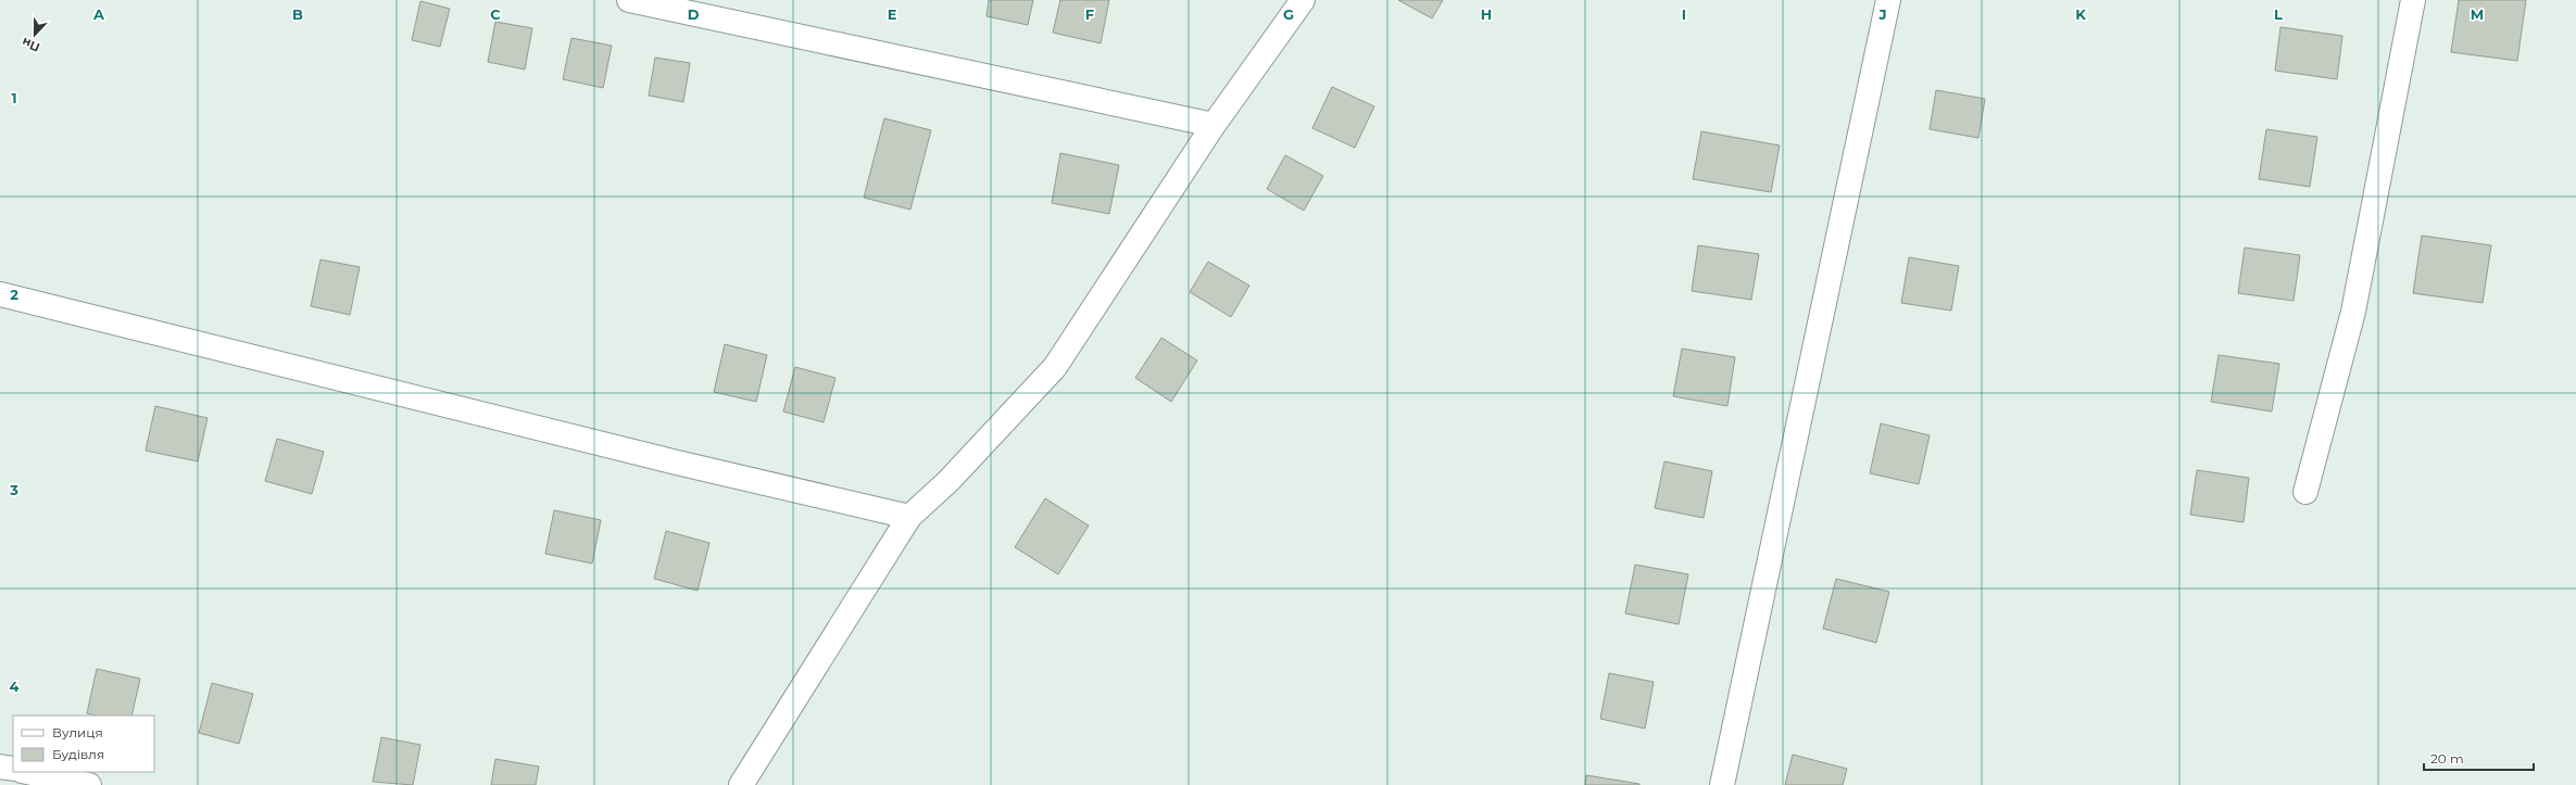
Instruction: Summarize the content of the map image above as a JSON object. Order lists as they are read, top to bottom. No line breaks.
{"legend":["Вулиця","Будівля"],"scale_bar":"20 m","north":"bottom","grid":{"columns":["A","B","C","D","E","F","G","H","I","J","K","L","M"],"rows":["1","2","3","4"]}}
